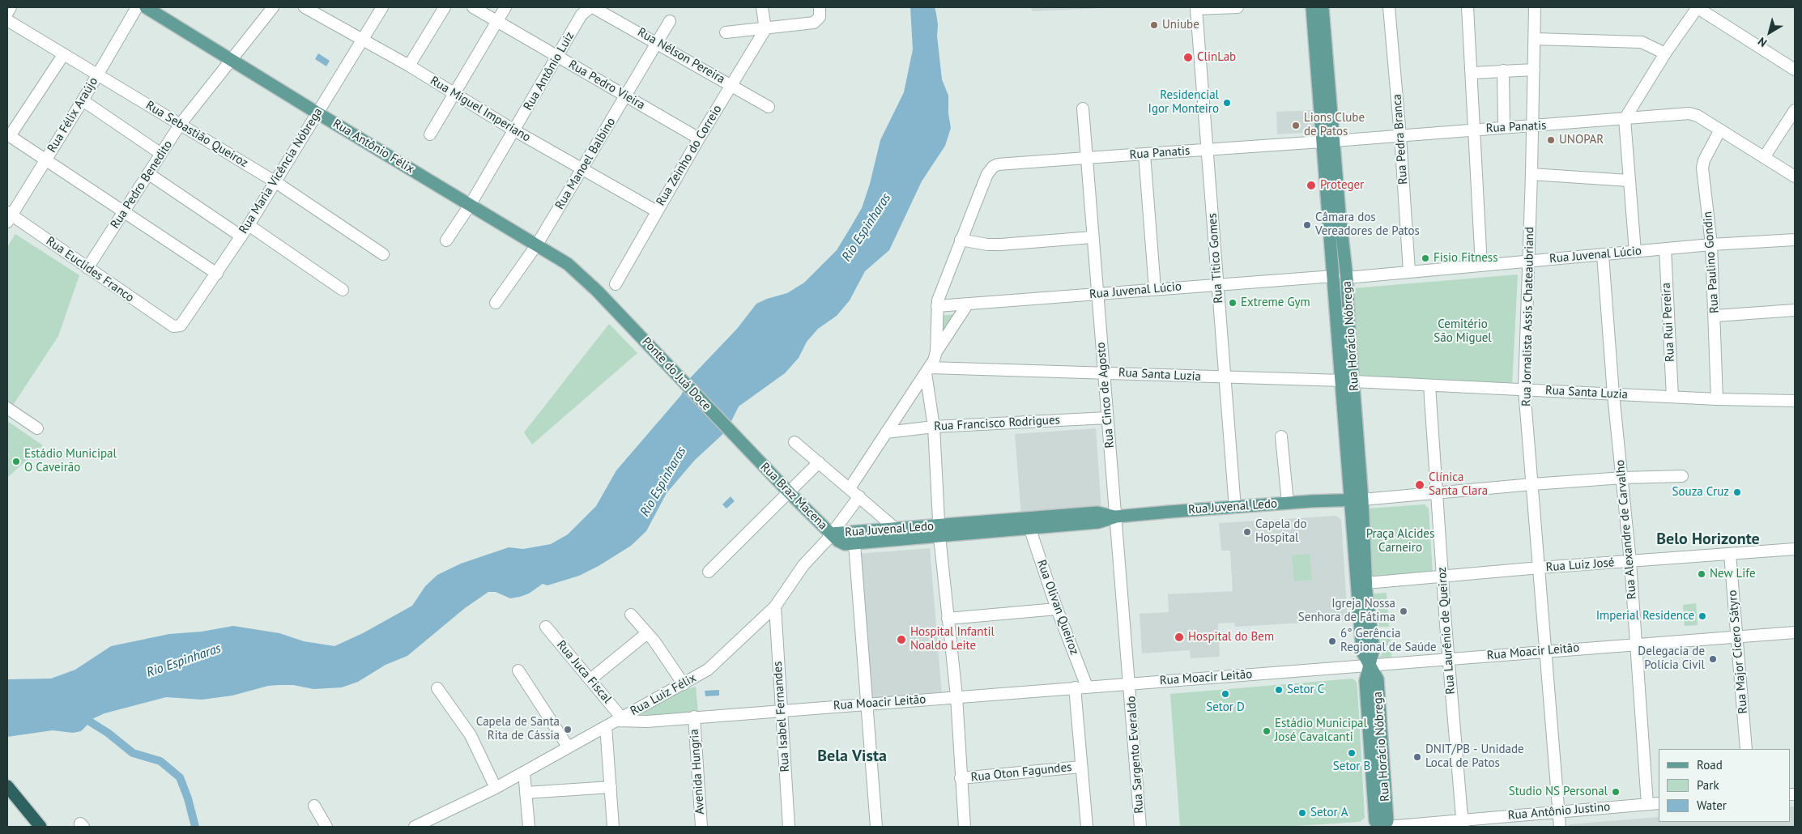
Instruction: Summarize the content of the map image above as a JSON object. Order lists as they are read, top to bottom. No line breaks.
{"streets":{"main road":["Rua Antônio Félix","Rua Horácio Nóbrega","Ponte do Juá Doce","Rua Braz Macena","Rua Juvenal Ledo"],"street":["Rua Nélson Pereira","Rua Antônio Luiz","Rua Pedro Vieira","Rua Miguel Imperiano","Rua Félix Araújo","Rua Panatis","Rua Sebastião Queiroz","Rua Pedra Branca","Rua Zeinho do Correio","Rua Manoel Balbino","Rua Maria Vicência Nóbrega","Rua Pedro Benedito","Rua Juvenal Lúcio","Rua Titico Gomes","Rua Paulino Gondin","Rua Euclides Franco","Rua Jornalista Assis Chateaubriand","Rua Rui Pereira","Rua Santa Luzia","Rua Cinco de Agosto","Rua Francisco Rodrigues","Rua Alexandre de Carvalho","Rua Luiz José","Rua Olivan Queiroz","Rua Laurênio de Queiroz","Rua Moacir Leitão","Rua Major Cícero Sátyro","Rua Juca Fiscal","Rua Luiz Félix","Rua Isabel Fernandes","Rua Sargento Everaldo","Avenida Hungria","Rua Oton Fagundes","Rua Antônio Justino"]},"crossings":[["Rua Nélson Pereira","Rua Antônio Luiz"],["Rua Nélson Pereira","Rua Zeinho do Correio"],["Rua Nélson Pereira","Rua Manoel Balbino"],["Rua Antônio Luiz","Rua Pedro Vieira"],["Rua Antônio Luiz","Rua Miguel Imperiano"],["Rua Antônio Luiz","Rua Antônio Félix"],["Rua Pedro Vieira","Rua Zeinho do Correio"],["Rua Pedro Vieira","Rua Manoel Balbino"],["Rua Miguel Imperiano","Rua Zeinho do Correio"],["Rua Miguel Imperiano","Rua Manoel Balbino"],["Rua Miguel Imperiano","Rua Maria Vicência Nóbrega"],["Rua Félix Araújo","Rua Sebastião Queiroz"],["Rua Félix Araújo","Rua Euclides Franco"],["Rua Panatis","Rua Pedra Branca"],["Rua Panatis","Rua Titico Gomes"],["Rua Panatis","Rua Paulino Gondin"],["Rua Panatis","Rua Jornalista Assis Chateaubriand"],["Rua Panatis","Rua Horácio Nóbrega"],["Rua Panatis","Rua Cinco de Agosto"],["Rua Sebastião Queiroz","Rua Maria Vicência Nóbrega"],["Rua Sebastião Queiroz","Rua Pedro Benedito"],["Rua Pedra Branca","Rua Juvenal Lúcio"],["Rua Antônio Félix","Rua Manoel Balbino"],["Rua Antônio Félix","Rua Maria Vicência Nóbrega"],["Rua Antônio Félix","Rua Pedro Benedito"],["Rua Antônio Félix","Ponte do Juá Doce"],["Rua Maria Vicência Nóbrega","Rua Euclides Franco"],["Rua Pedro Benedito","Rua Euclides Franco"],["Rua Juvenal Lúcio","Rua Titico Gomes"],["Rua Juvenal Lúcio","Rua Paulino Gondin"],["Rua Juvenal Lúcio","Rua Jornalista Assis Chateaubriand"],["Rua Juvenal Lúcio","Rua Rui Pereira"],["Rua Juvenal Lúcio","Rua Horácio Nóbrega"],["Rua Juvenal Lúcio","Rua Cinco de Agosto"],["Rua Juvenal Lúcio","Rua Alexandre de Carvalho"],["Rua Titico Gomes","Rua Santa Luzia"],["Rua Titico Gomes","Rua Juvenal Ledo"],["Rua Paulino Gondin","Rua Santa Luzia"],["Rua Jornalista Assis Chateaubriand","Rua Santa Luzia"],["Rua Jornalista Assis Chateaubriand","Rua Luiz José"],["Rua Jornalista Assis Chateaubriand","Rua Moacir Leitão"],["Rua Jornalista Assis Chateaubriand","Rua Antônio Justino"],["Rua Rui Pereira","Rua Santa Luzia"],["Rua Horácio Nóbrega","Rua Santa Luzia"],["Rua Horácio Nóbrega","Rua Juvenal Ledo"],["Rua Horácio Nóbrega","Rua Luiz José"],["Rua Horácio Nóbrega","Rua Moacir Leitão"],["Ponte do Juá Doce","Rua Braz Macena"],["Rua Santa Luzia","Rua Cinco de Agosto"],["Rua Santa Luzia","Rua Alexandre de Carvalho"],["Rua Santa Luzia","Rua Laurênio de Queiroz"],["Rua Cinco de Agosto","Rua Francisco Rodrigues"],["Rua Cinco de Agosto","Rua Juvenal Ledo"],["Rua Cinco de Agosto","Rua Moacir Leitão"],["Rua Cinco de Agosto","Rua Sargento Everaldo"],["Rua Braz Macena","Rua Juvenal Ledo"],["Rua Braz Macena","Rua Luiz Félix"],["Rua Juvenal Ledo","Rua Olivan Queiroz"],["Rua Juvenal Ledo","Rua Luiz Félix"],["Rua Alexandre de Carvalho","Rua Luiz José"],["Rua Alexandre de Carvalho","Rua Moacir Leitão"],["Rua Alexandre de Carvalho","Rua Antônio Justino"],["Rua Luiz José","Rua Laurênio de Queiroz"],["Rua Luiz José","Rua Major Cícero Sátyro"],["Rua Olivan Queiroz","Rua Moacir Leitão"],["Rua Laurênio de Queiroz","Rua Moacir Leitão"],["Rua Laurênio de Queiroz","Rua Antônio Justino"],["Rua Moacir Leitão","Rua Major Cícero Sátyro"],["Rua Moacir Leitão","Rua Juca Fiscal"],["Rua Moacir Leitão","Rua Luiz Félix"],["Rua Moacir Leitão","Rua Isabel Fernandes"],["Rua Moacir Leitão","Rua Sargento Everaldo"],["Rua Moacir Leitão","Avenida Hungria"],["Rua Juca Fiscal","Rua Luiz Félix"],["Rua Luiz Félix","Rua Isabel Fernandes"]],"districts":["Belo Horizonte","Bela Vista"],"water":["Rio Espinharas"],"parks":["Cemitério São Miguel","Praça Alcides Carneiro"],"places":["Uniube","ClinLab","Residencial Igor Monteiro","Lions Clube de Patos","UNOPAR","Proteger","Câmara dos Vereadores de Patos","Fisio Fitness","Extreme Gym","Estádio Municipal O Caveirão","Clínica Santa Clara","Souza Cruz","Capela do Hospital","New Life","Igreja Nossa Senhora de Fátima","Imperial Residence","Hospital do Bem","Hospital Infantil Noaldo Leite","6° Gerência Regional de Saúde","Delegacia de Polícia Civil","Setor C","Setor D","Capela de Santa Rita de Cássia","Estádio Municipal José Cavalcanti","Setor B","DNIT/PB - Unidade Local de Patos","Studio NS Personal","Setor A"],"legend":["Road","Park","Water"],"north":"bottom left"}
